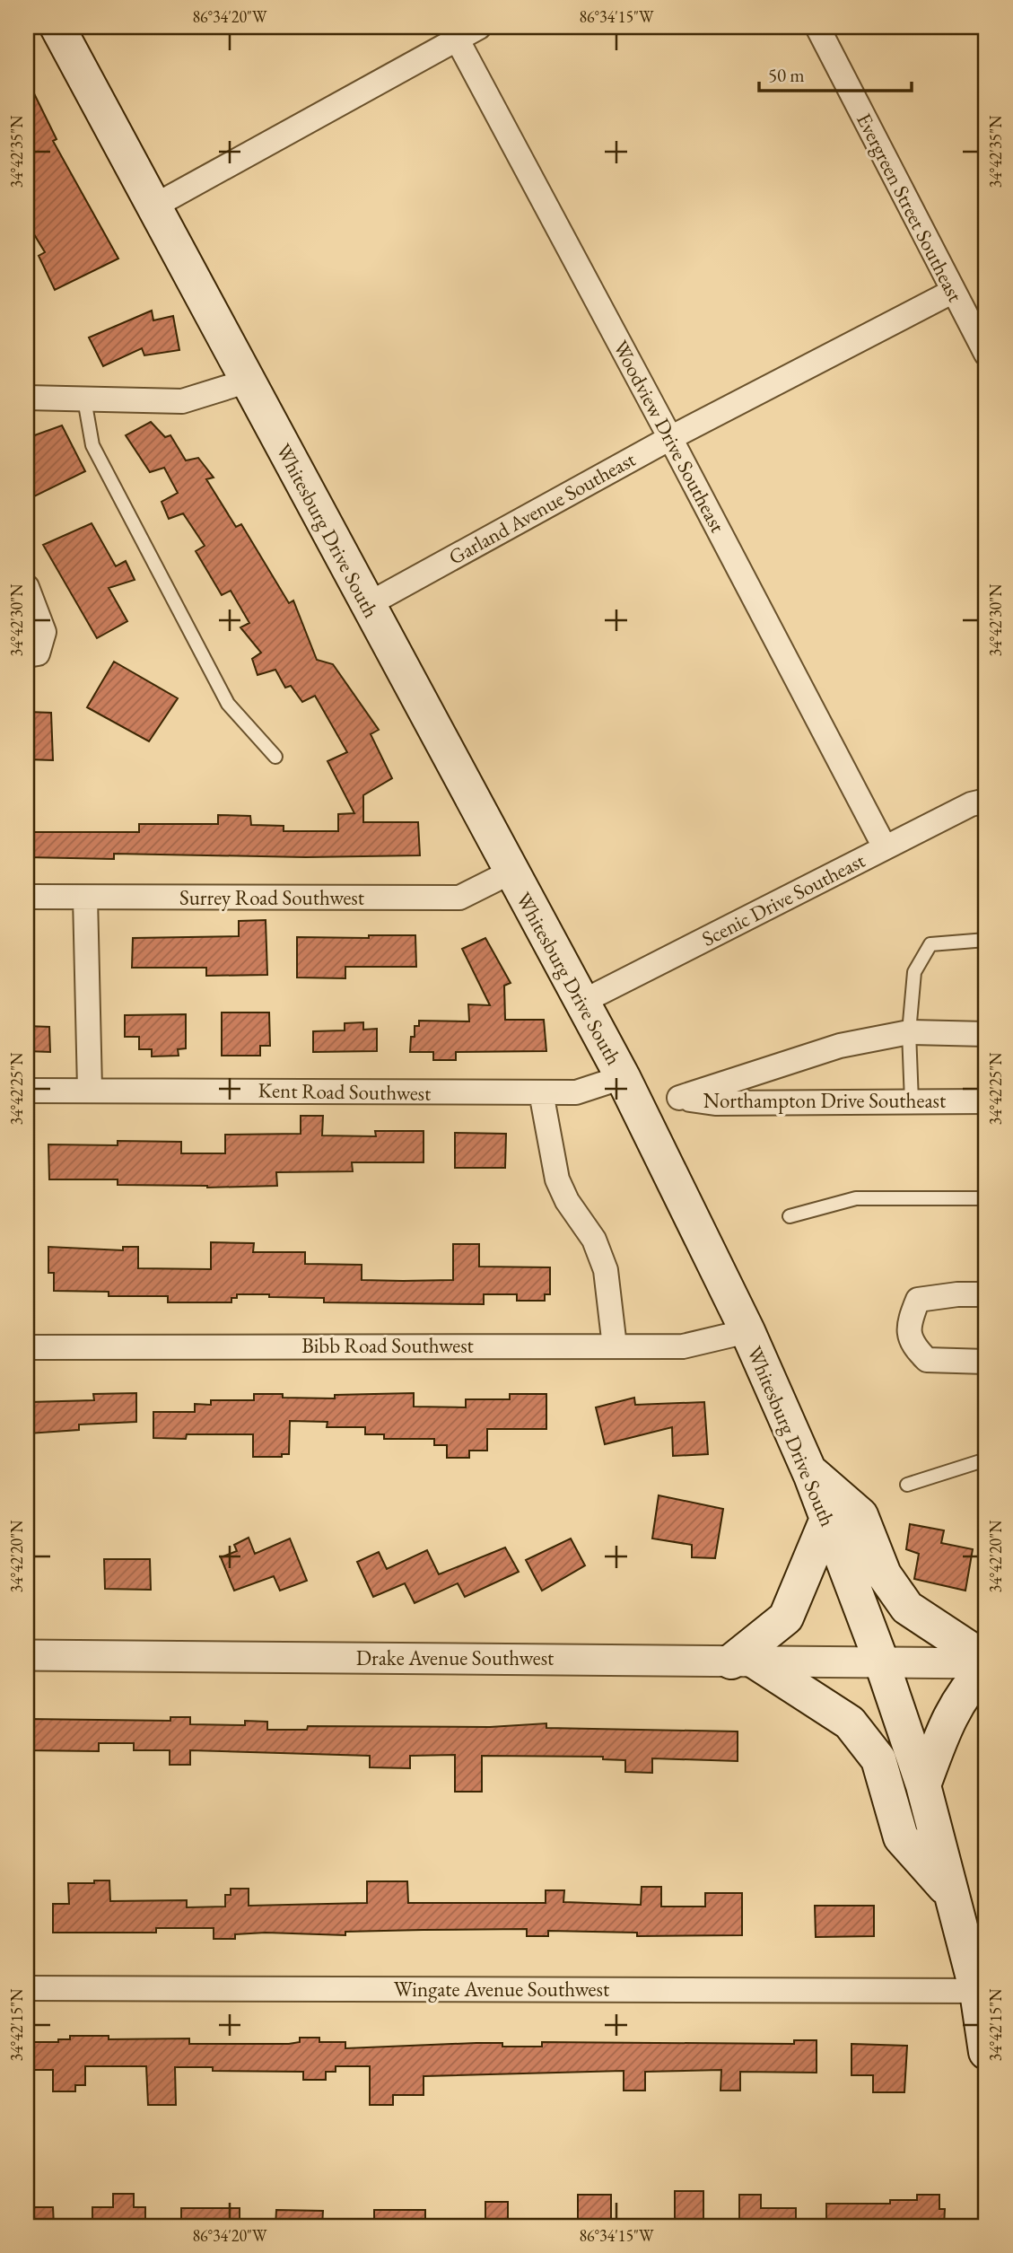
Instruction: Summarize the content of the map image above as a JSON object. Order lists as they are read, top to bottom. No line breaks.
{"streets":{"main road":["Whitesburg Drive South"],"street":["Evergreen Street Southeast","Woodview Drive Southeast","Garland Avenue Southeast","Surrey Road Southwest","Scenic Drive Southeast","Kent Road Southwest","Northampton Drive Southeast","Bibb Road Southwest","Drake Avenue Southwest","Wingate Avenue Southwest"]},"crossings":[["Evergreen Street Southeast","Garland Avenue Southeast"],["Woodview Drive Southeast","Garland Avenue Southeast"],["Woodview Drive Southeast","Scenic Drive Southeast"],["Garland Avenue Southeast","Whitesburg Drive South"],["Whitesburg Drive South","Surrey Road Southwest"],["Whitesburg Drive South","Scenic Drive Southeast"],["Whitesburg Drive South","Kent Road Southwest"],["Whitesburg Drive South","Bibb Road Southwest"],["Whitesburg Drive South","Drake Avenue Southwest"],["Whitesburg Drive South","Wingate Avenue Southwest"]],"scale_bar":"50 m","coordinates":["86°34'20\"W","86°34'15\"W","34°42'35\"N","34°42'30\"N","34°42'25\"N","34°42'20\"N","34°42'15\"N"]}
